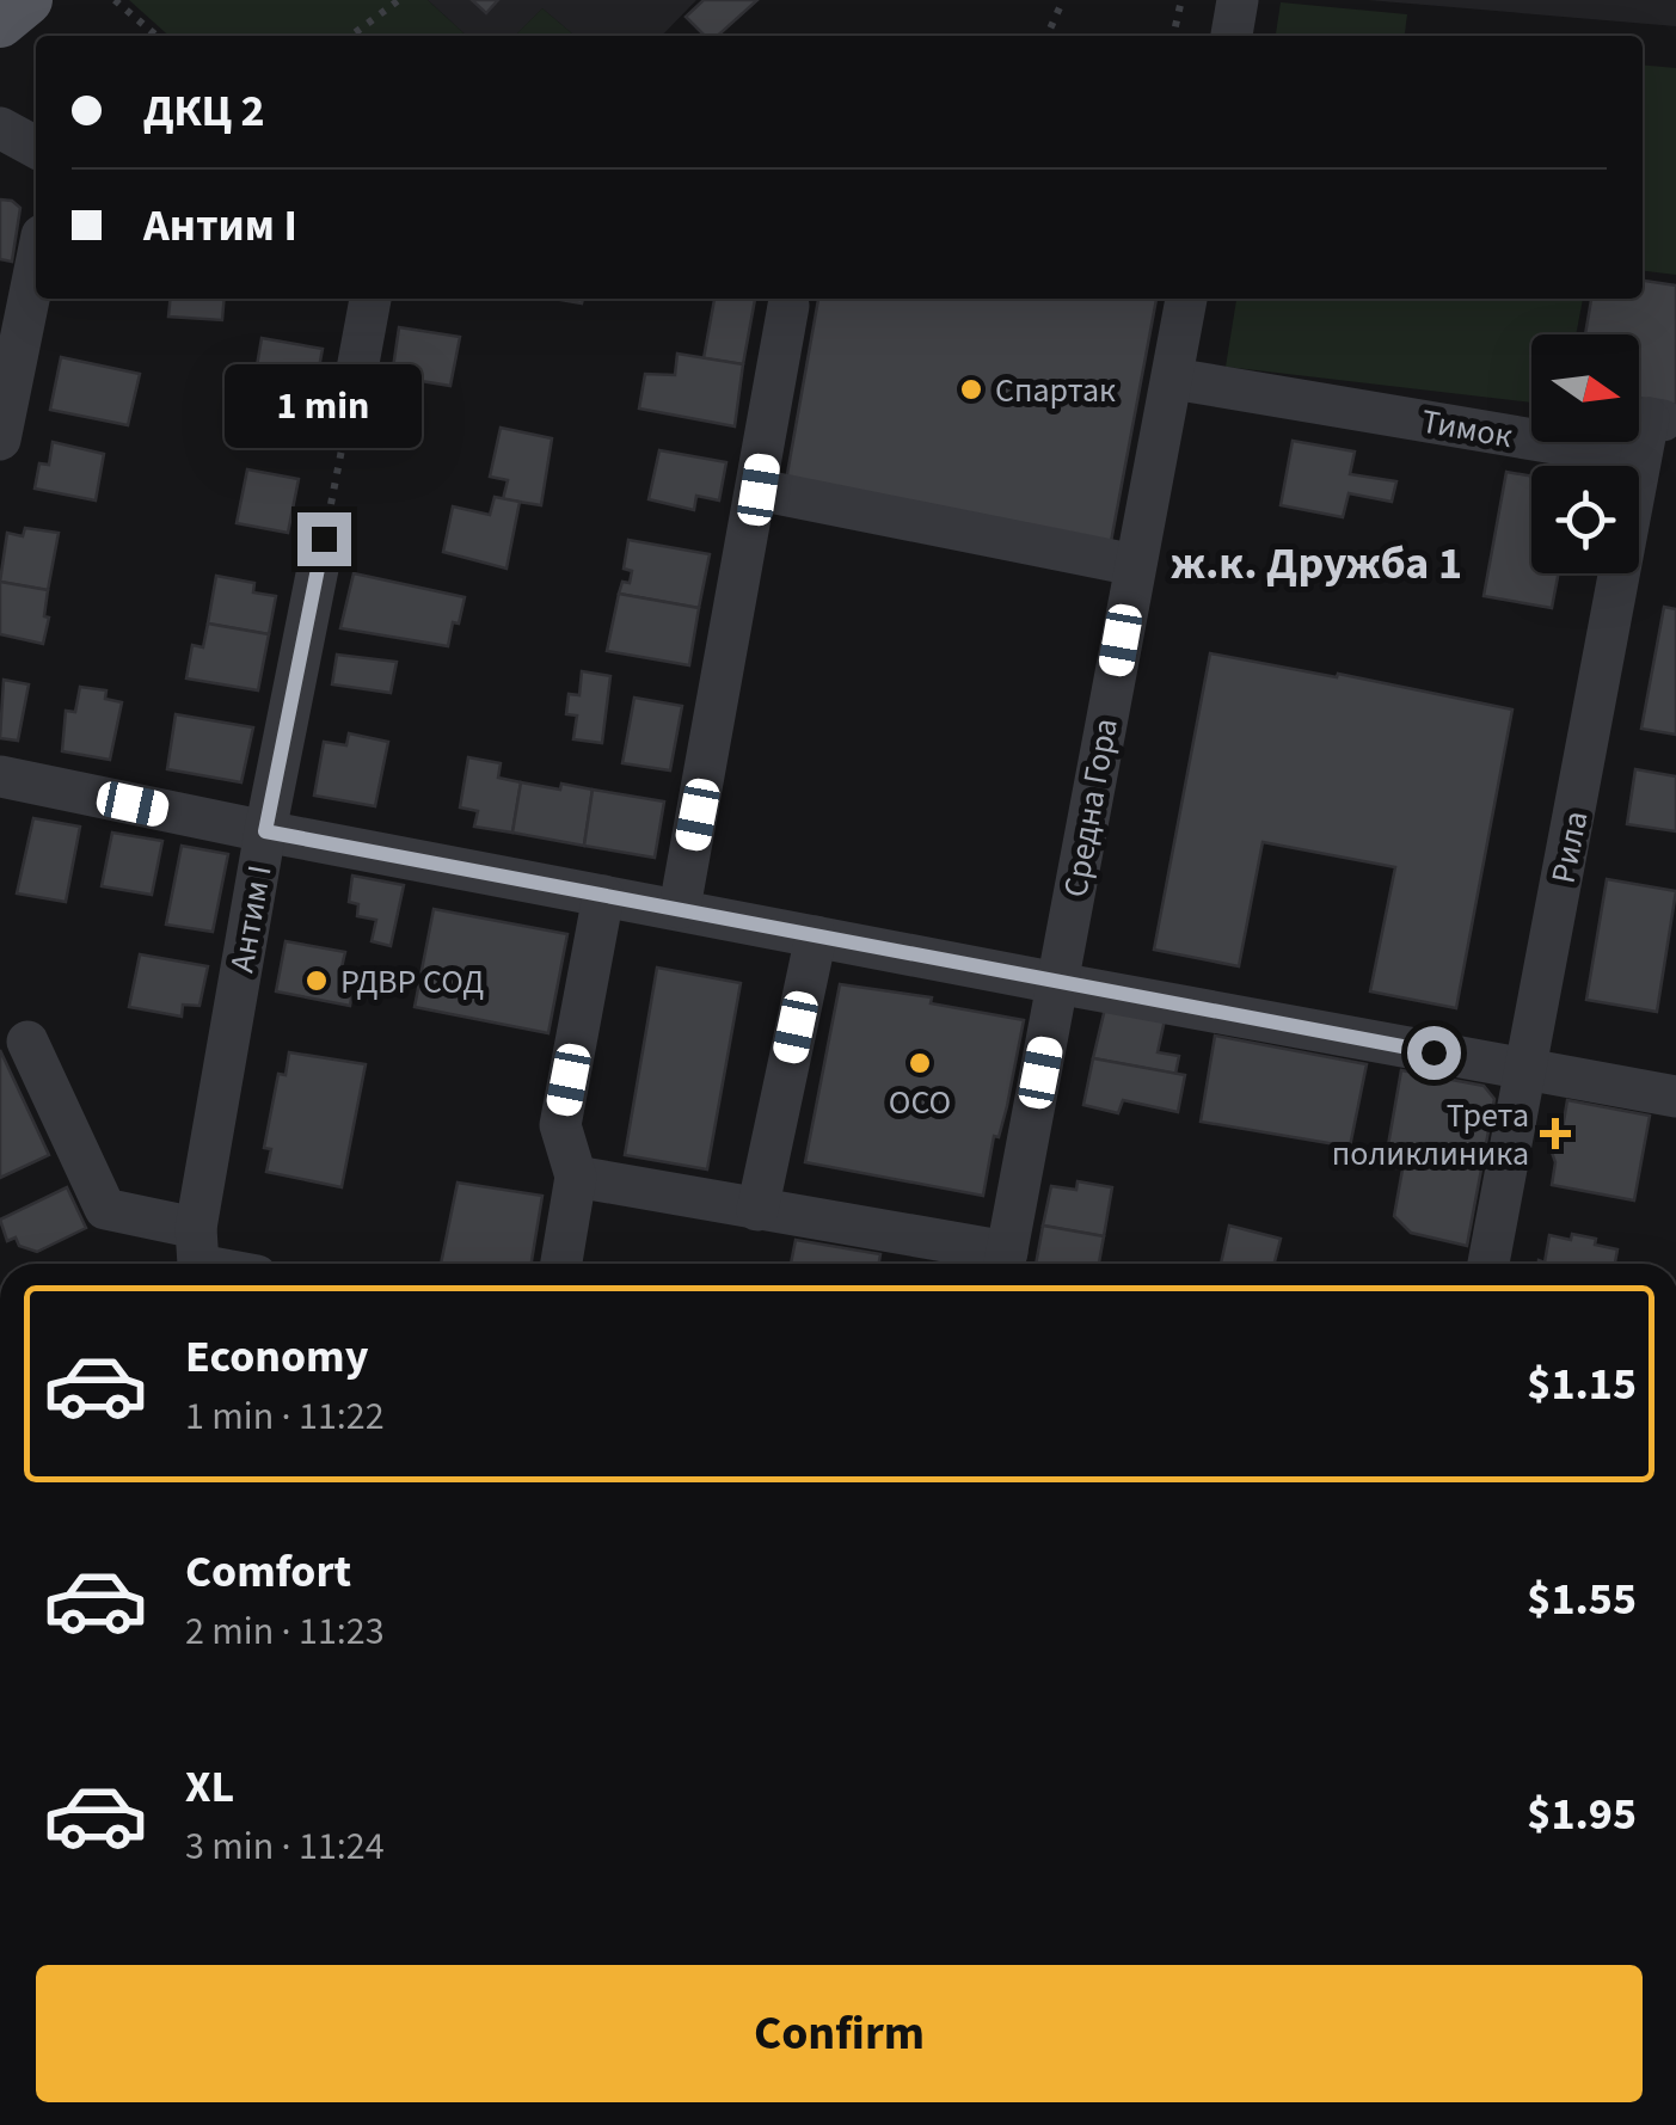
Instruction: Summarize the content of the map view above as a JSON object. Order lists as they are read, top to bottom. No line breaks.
{"streets":{"street":["Тимок","Средна Гора","Рила","Антим I"]},"crossings":[["Тимок","Средна Гора"],["Тимок","Рила"]],"districts":["ж.к. Дружба 1"],"places":{"other":["Спартак","РДВР СОД","ОСО"],"health":["Трета поликлиника"]},"north":"right","page":{"banner":["ДКЦ 2","Антим I"],"bubble":"1 min","list":[{"name":"Economy","note":"1 min · 11:22","value":"$1.15"},{"name":"Comfort","note":"2 min · 11:23","value":"$1.55"},{"name":"XL","note":"3 min · 11:24","value":"$1.95"}],"buttons":"Confirm"}}
